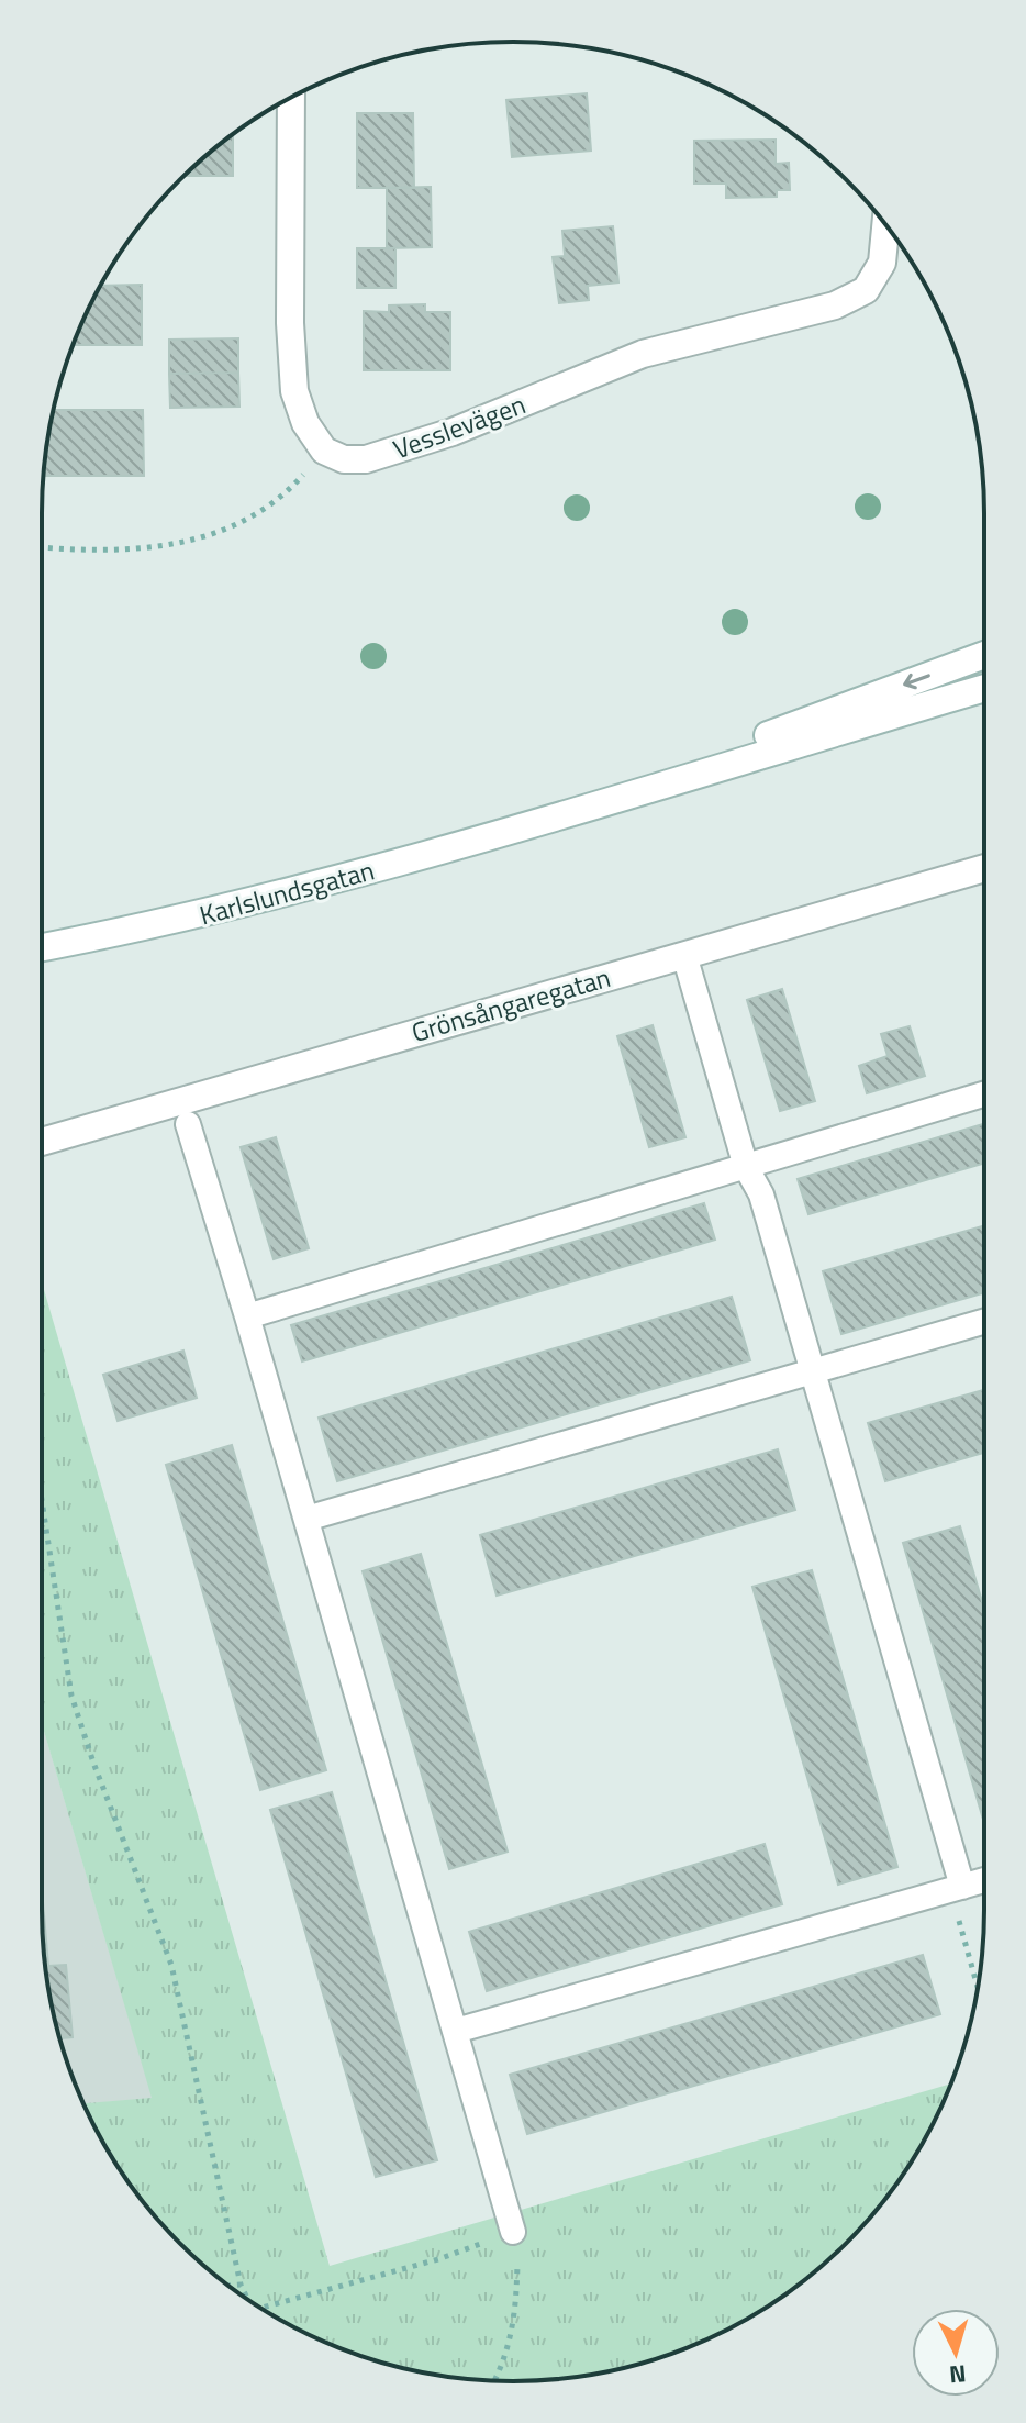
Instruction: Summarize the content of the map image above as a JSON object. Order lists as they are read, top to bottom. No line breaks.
{"streets":{"street":["Vesslevägen","Karlslundsgatan","Grönsångaregatan"]},"north":"bottom"}
